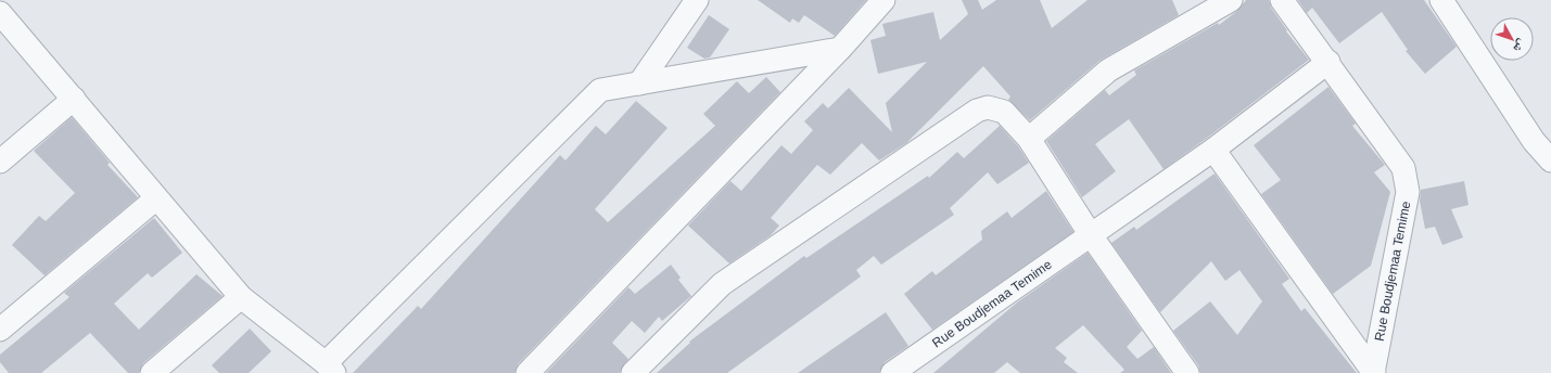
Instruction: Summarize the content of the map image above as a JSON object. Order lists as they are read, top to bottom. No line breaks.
{"streets":{"street":["Rue Boudjemaa Temime"]},"north":"bottom right"}
